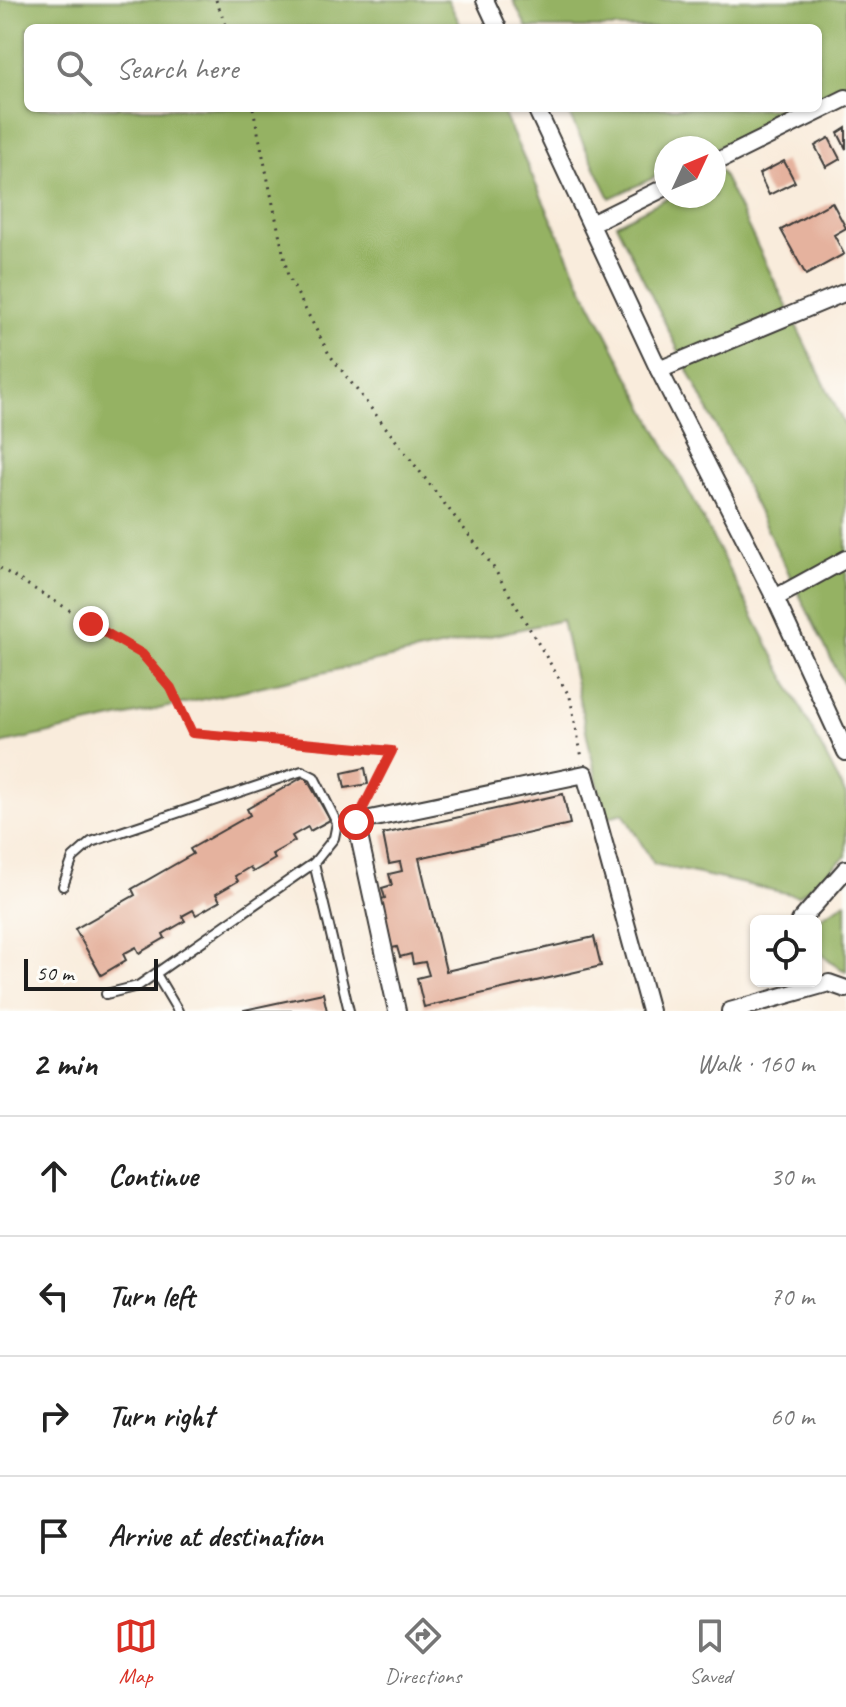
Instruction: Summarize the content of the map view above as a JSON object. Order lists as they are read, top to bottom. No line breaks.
{"scale_bar":"50 m","north":"top right","page":{"search":"Search here","scale":"50 m","heading":["2 min","Walk · 160 m"],"list":[["Continue","30 m"],["Turn left","70 m"],["Turn right","60 m"],"Arrive at destination"],"nav":["Map","Directions","Saved"]}}
